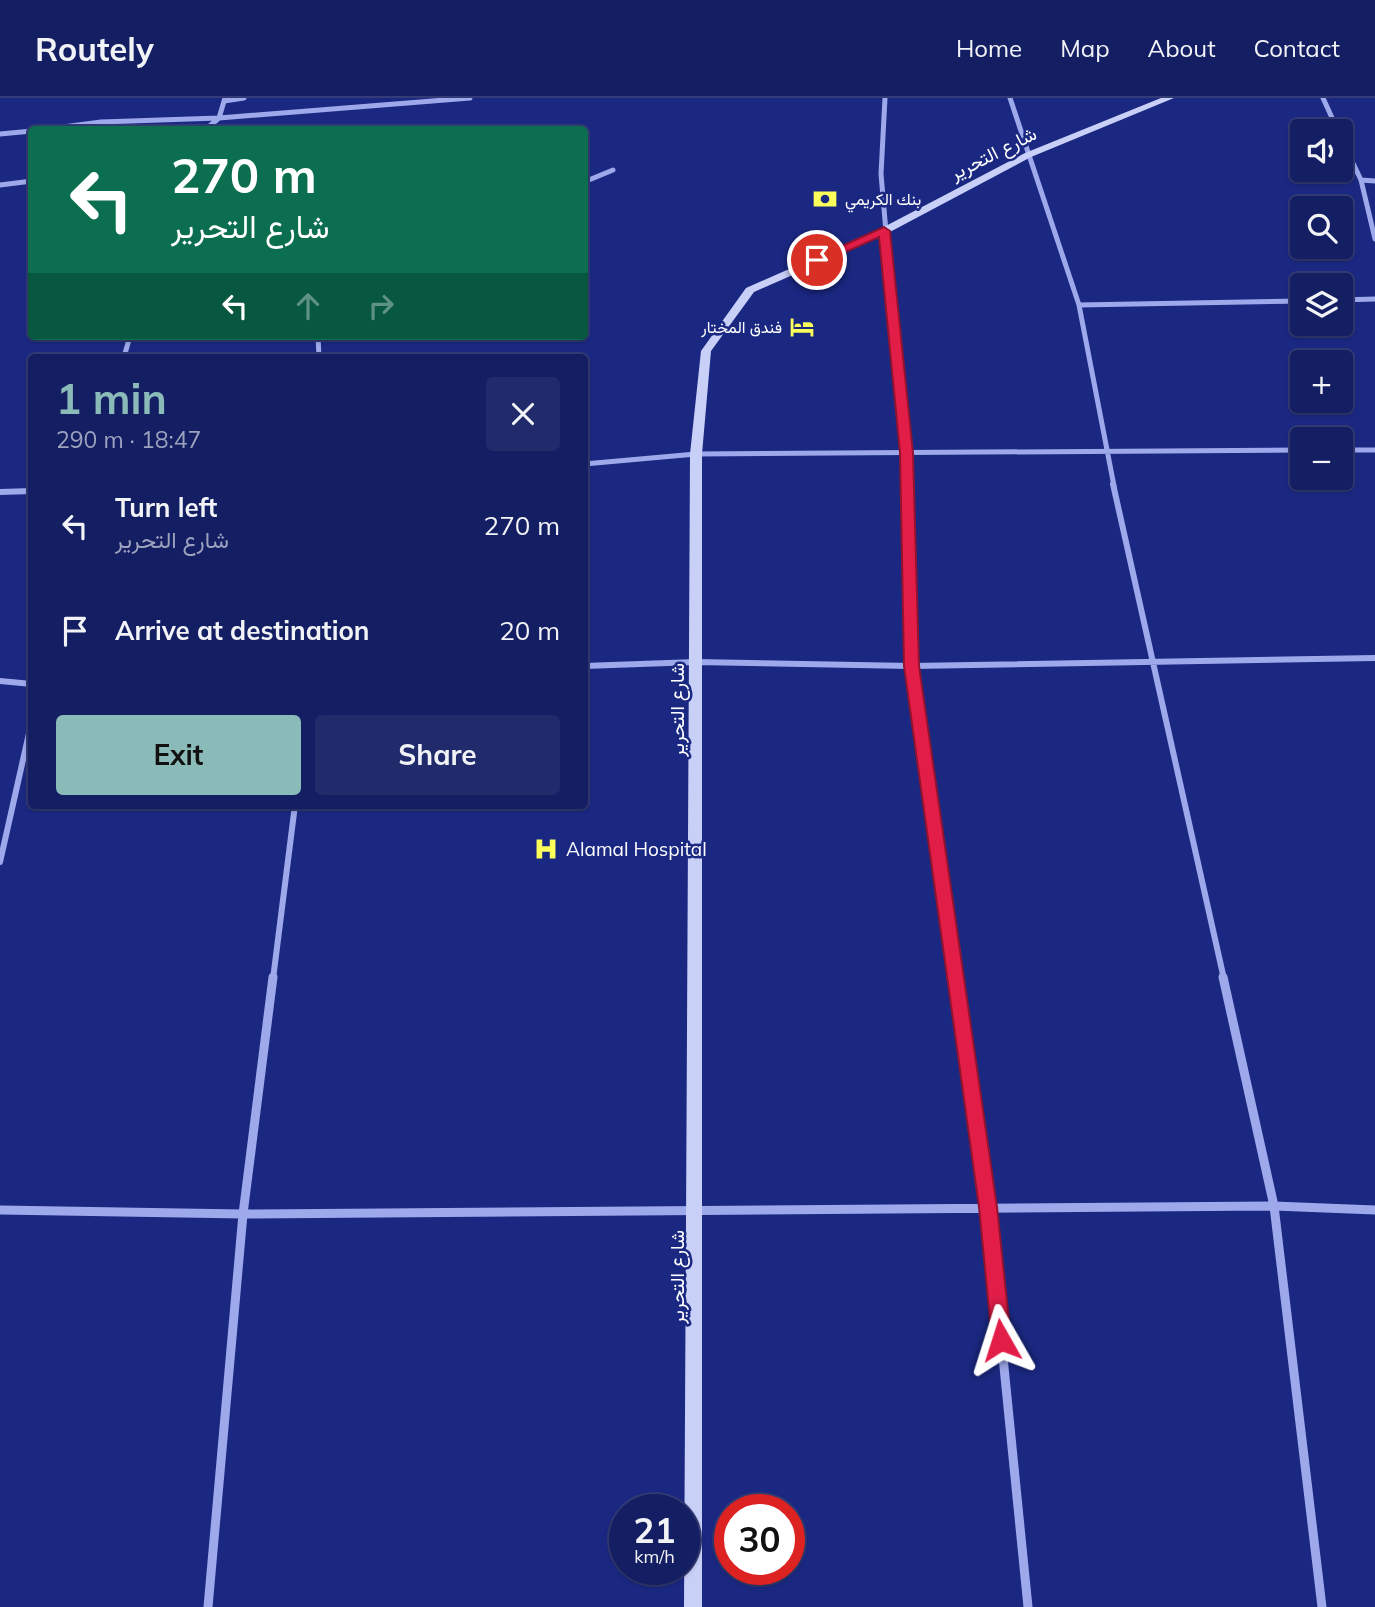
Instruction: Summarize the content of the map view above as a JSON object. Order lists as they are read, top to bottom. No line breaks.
{"streets":{"main road":["شارع التحرير"]},"places":{"bank":["بنك الكريمي"],"hotel":["فندق المختار"],"hospital":["Alamal Hospital"]},"page":{"header":"Routely","nav":["Home","Map","About","Contact"],"map_buttons":["+","−"],"turn":["270 m","شارع التحرير"],"heading":["1 min","290 m · 18:47"],"list":[{"name":"Turn left","note":"شارع التحرير","value":"270 m"},{"name":"Arrive at destination","value":"20 m"}],"buttons":["Exit","Share"],"speed":"21 km/h","limit":"30"}}
